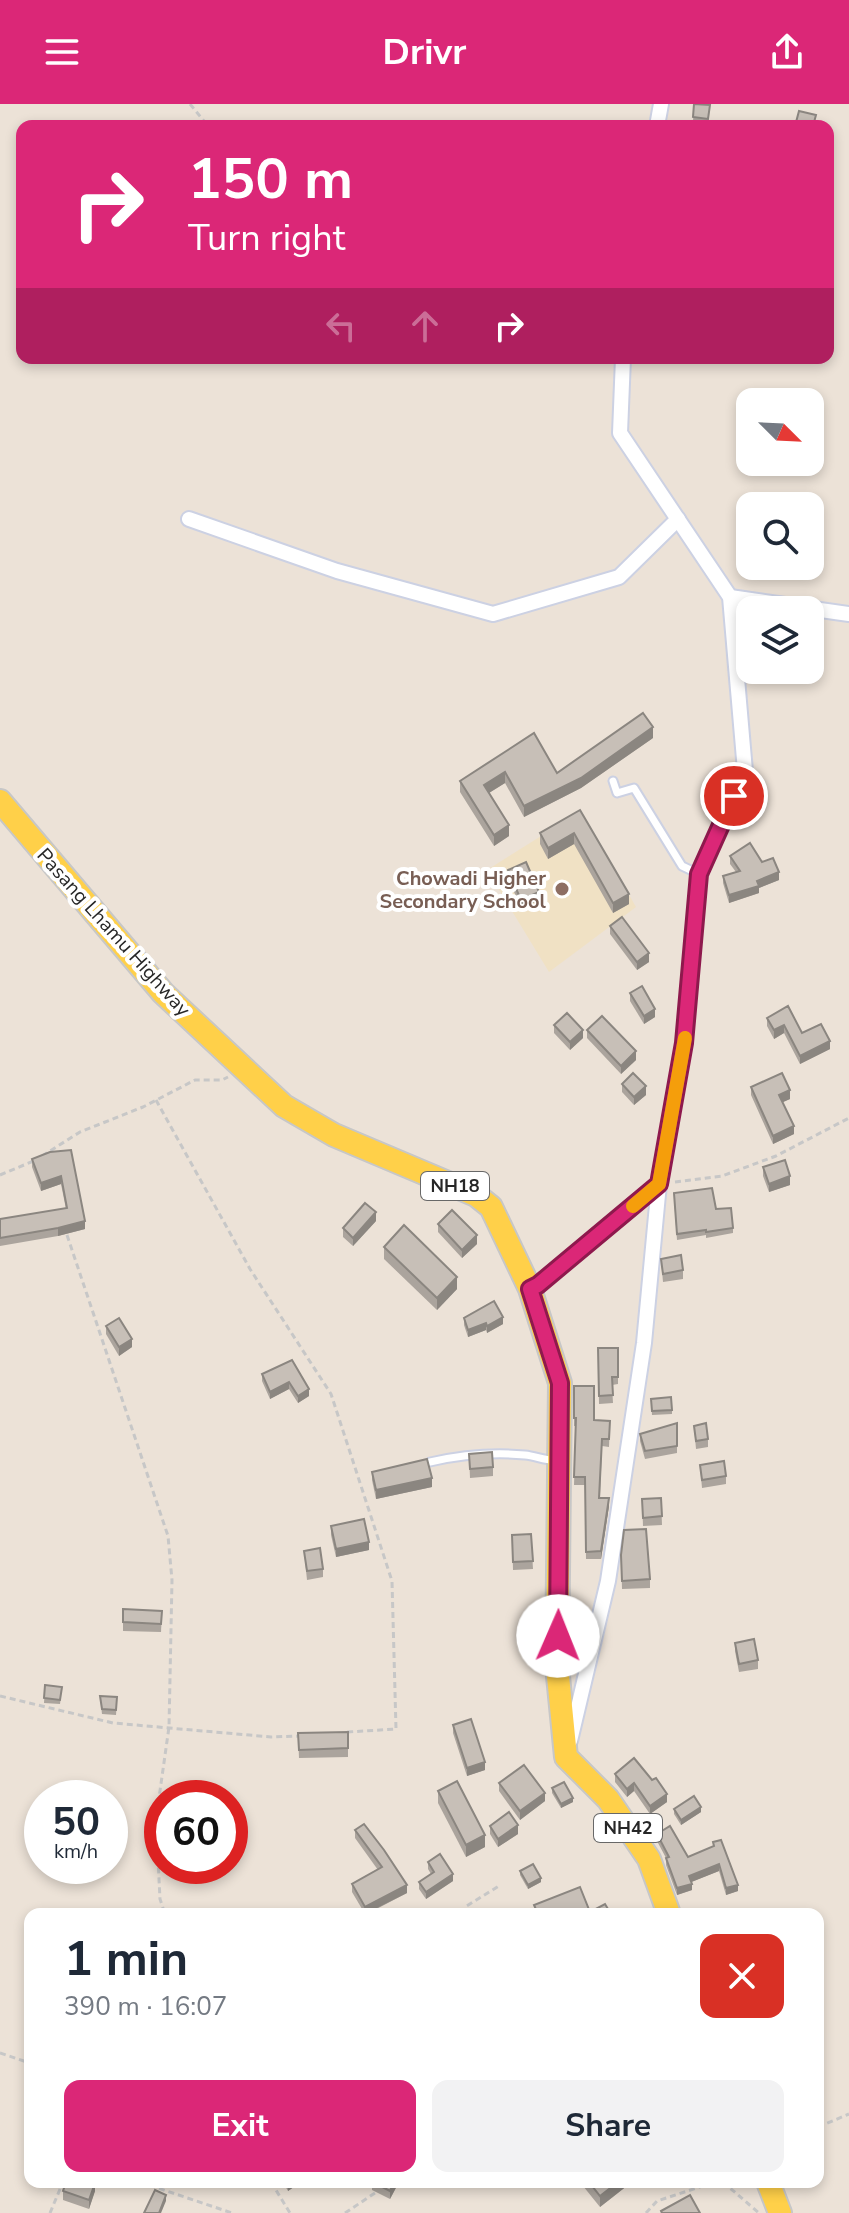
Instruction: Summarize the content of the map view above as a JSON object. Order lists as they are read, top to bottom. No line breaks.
{"streets":{"main road":["Pasang Lhamu Highway","NH18","NH42"]},"crossings":[["Pasang Lhamu Highway","NH42"]],"places":["Chowadi Higher Secondary School"],"north":"bottom right","page":{"header":"Drivr","turn":["150 m","Turn right"],"speed":"50 km/h","limit":"60","heading":["1 min","390 m · 16:07"],"buttons":["Exit","Share"]}}
